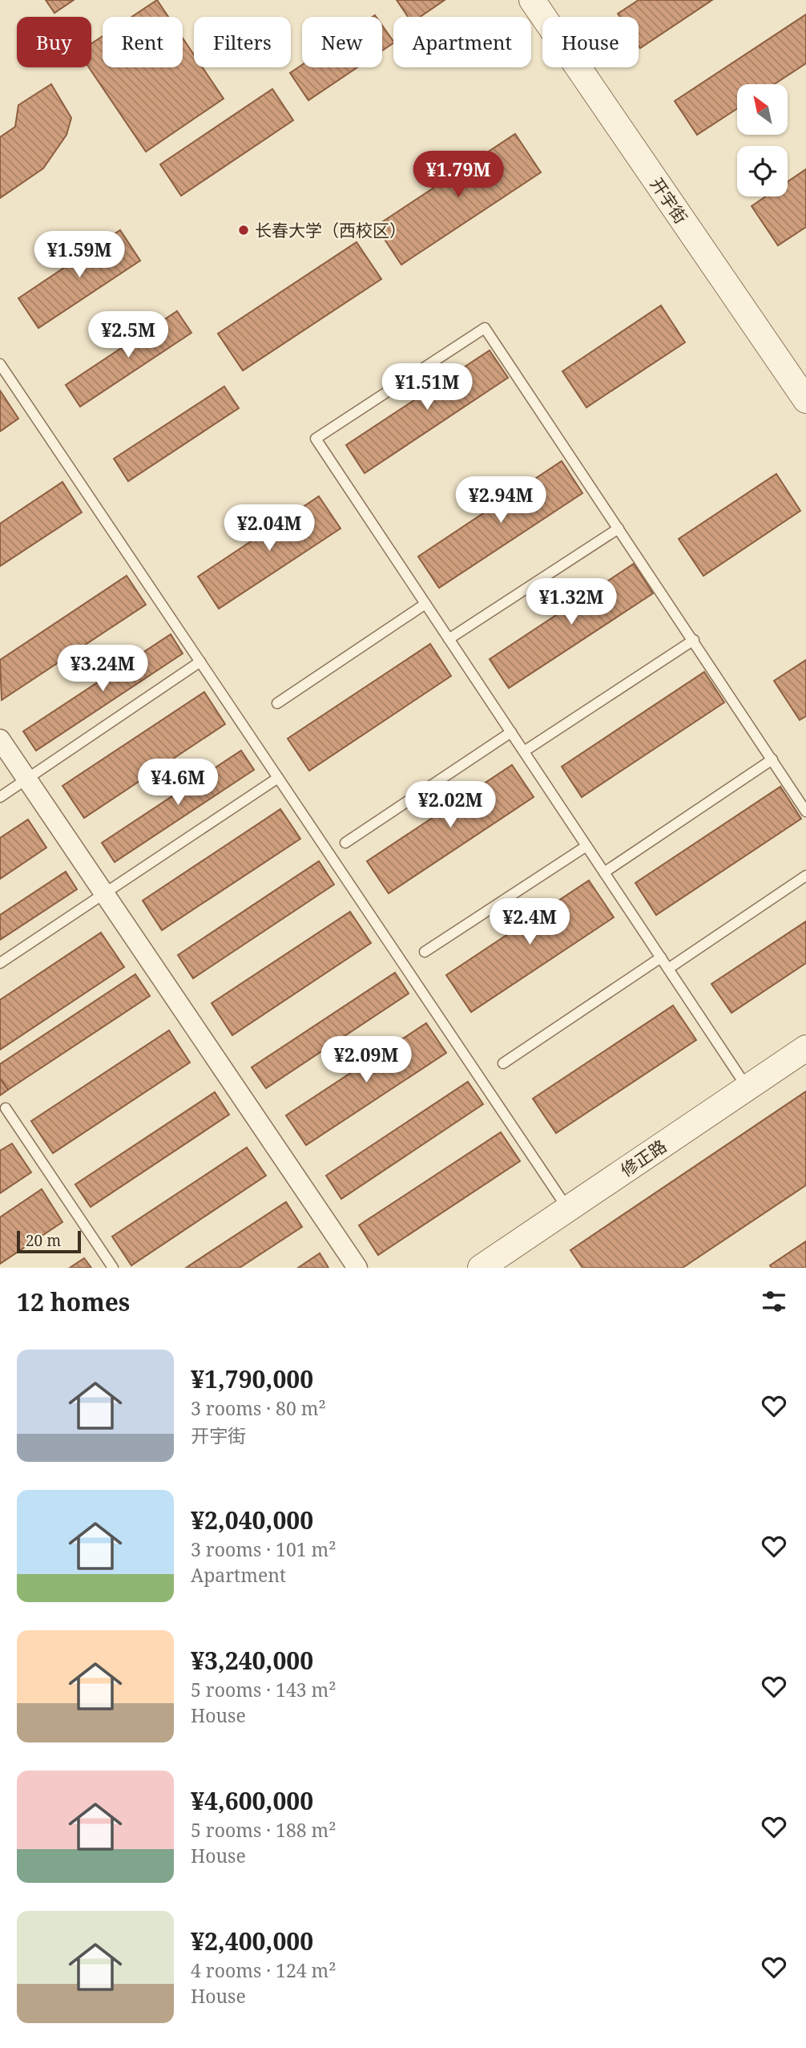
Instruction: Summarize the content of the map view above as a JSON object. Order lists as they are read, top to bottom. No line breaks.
{"streets":{"street":["开宇街","修正路"]},"places":["长春大学（西校区）"],"scale_bar":"20 m","north":"top left","page":{"chip":["Buy","Rent","Filters","New","Apartment","House"],"price":["¥1.79M","¥1.59M","¥2.5M","¥1.51M","¥2.94M","¥2.04M","¥1.32M","¥3.24M","¥4.6M","¥2.02M","¥2.4M","¥2.09M"],"scale":"20 m","heading":"12 homes","list":[{"name":"¥1,790,000","note":"3 rooms · 80 m² · 开宇街"},{"name":"¥2,040,000","note":"3 rooms · 101 m² · Apartment"},{"name":"¥3,240,000","note":"5 rooms · 143 m² · House"},{"name":"¥4,600,000","note":"5 rooms · 188 m² · House"},{"name":"¥2,400,000","note":"4 rooms · 124 m² · House"}]}}
